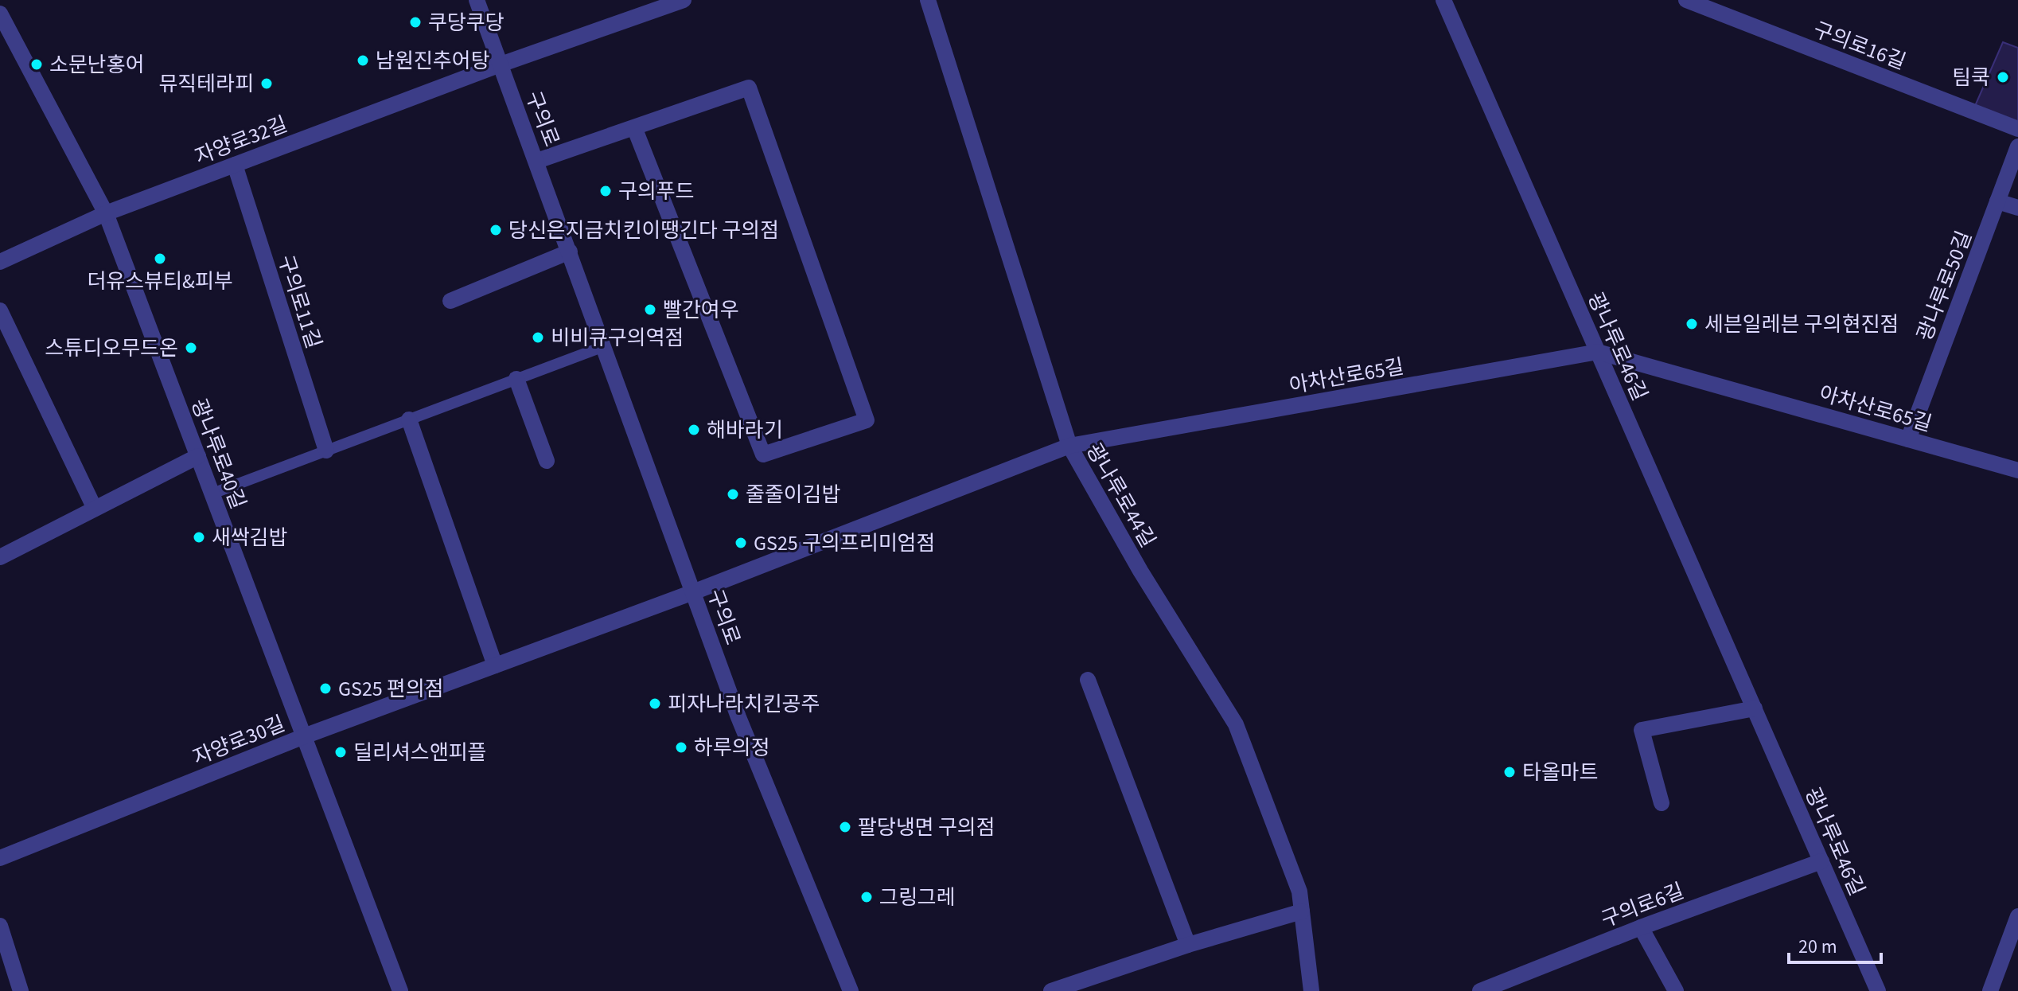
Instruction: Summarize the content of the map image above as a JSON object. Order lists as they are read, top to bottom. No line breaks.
{"streets":{"street":["구의로16길","구의로","자양로32길","광나루로50길","구의로11길","광나루로46길","아차산로65길","광나루로40길","광나루로44길","자양로30길","구의로6길"]},"crossings":[["구의로","자양로32길"],["구의로","아차산로65길"],["구의로","자양로30길"],["자양로32길","구의로11길"],["자양로32길","광나루로40길"],["광나루로50길","아차산로65길"],["광나루로46길","아차산로65길"],["광나루로46길","구의로6길"],["아차산로65길","광나루로44길"],["아차산로65길","자양로30길"],["광나루로40길","자양로30길"]],"places":["쿠당쿠당","남원진추어탕","소문난홍어","팀쿡","뮤직테라피","구의푸드","당신은지금치킨이땡긴다 구의점","더유스뷰티&피부","빨간여우","세븐일레븐 구의현진점","비비큐구의역점","스튜디오무드온","해바라기","줄줄이김밥","새싹김밥","GS25 구의프리미엄점","GS25 편의점","피자나라치킨공주","하루의정","딜리셔스앤피플","타올마트","팔당냉면 구의점","그링그레"],"scale_bar":"20 m"}
